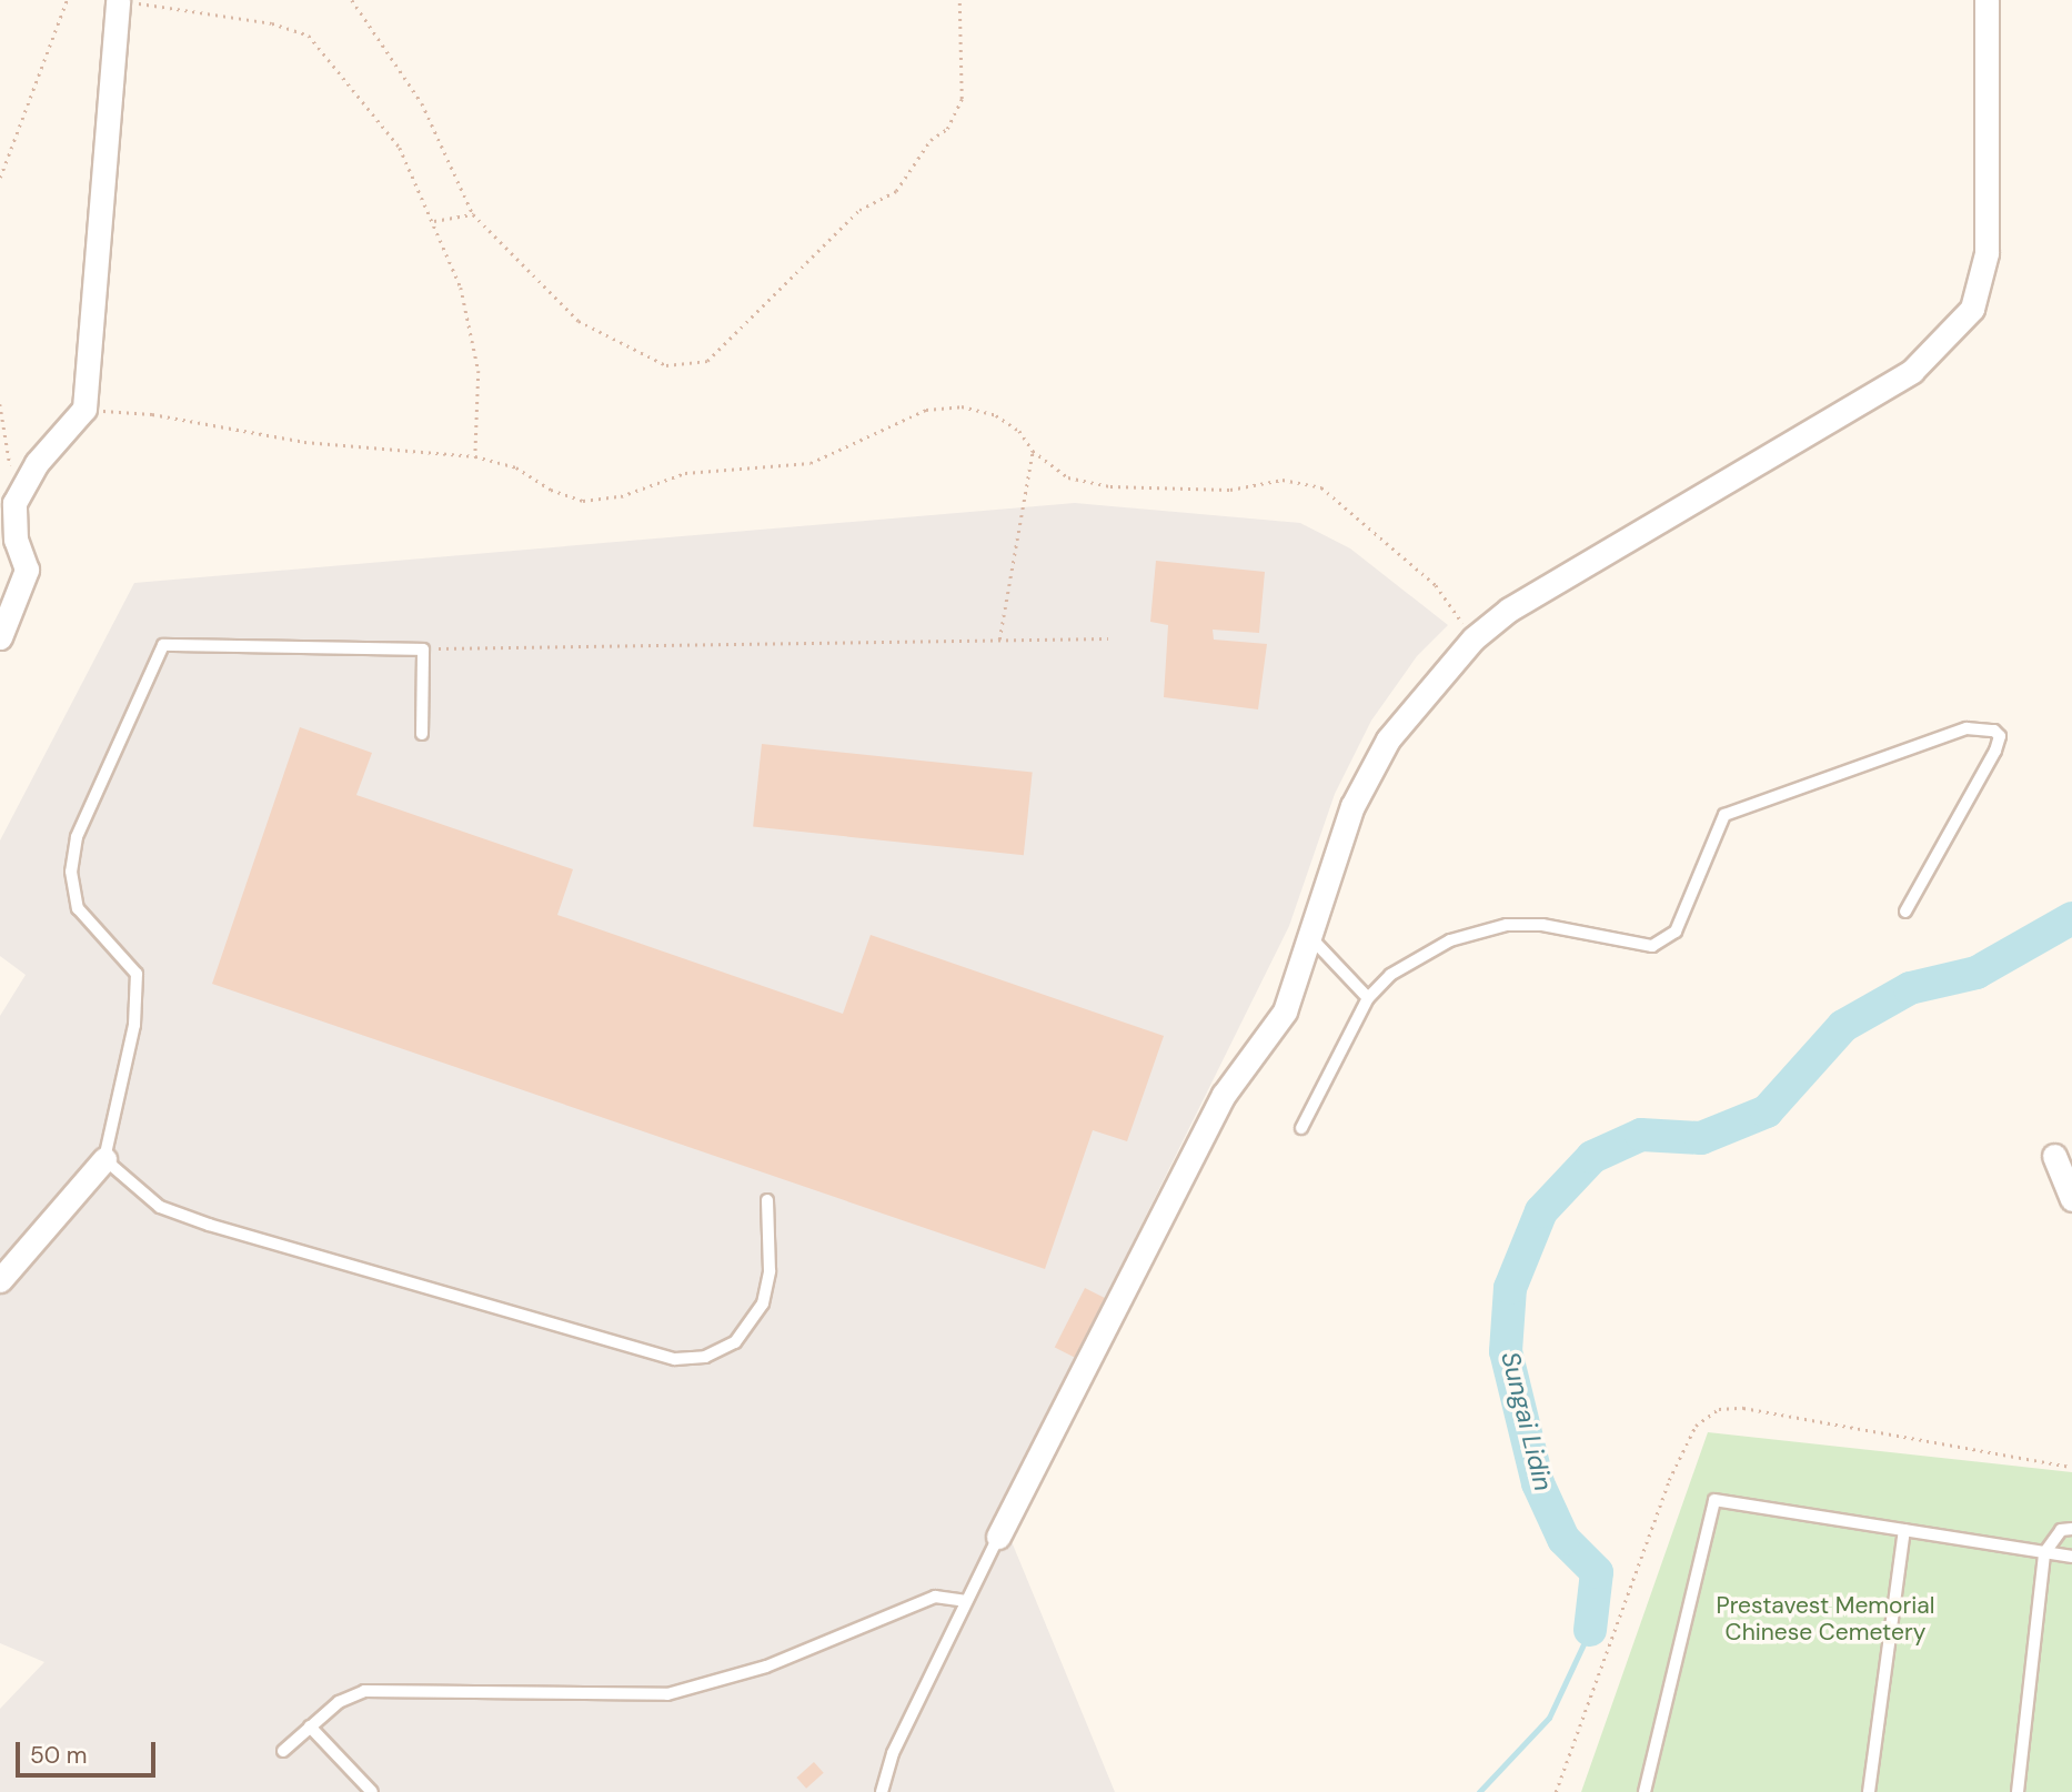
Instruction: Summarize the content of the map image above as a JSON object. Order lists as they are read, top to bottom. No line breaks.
{"water":["Sungai Lidin"],"parks":["Prestavest Memorial Chinese Cemetery"],"scale_bar":"50 m"}
